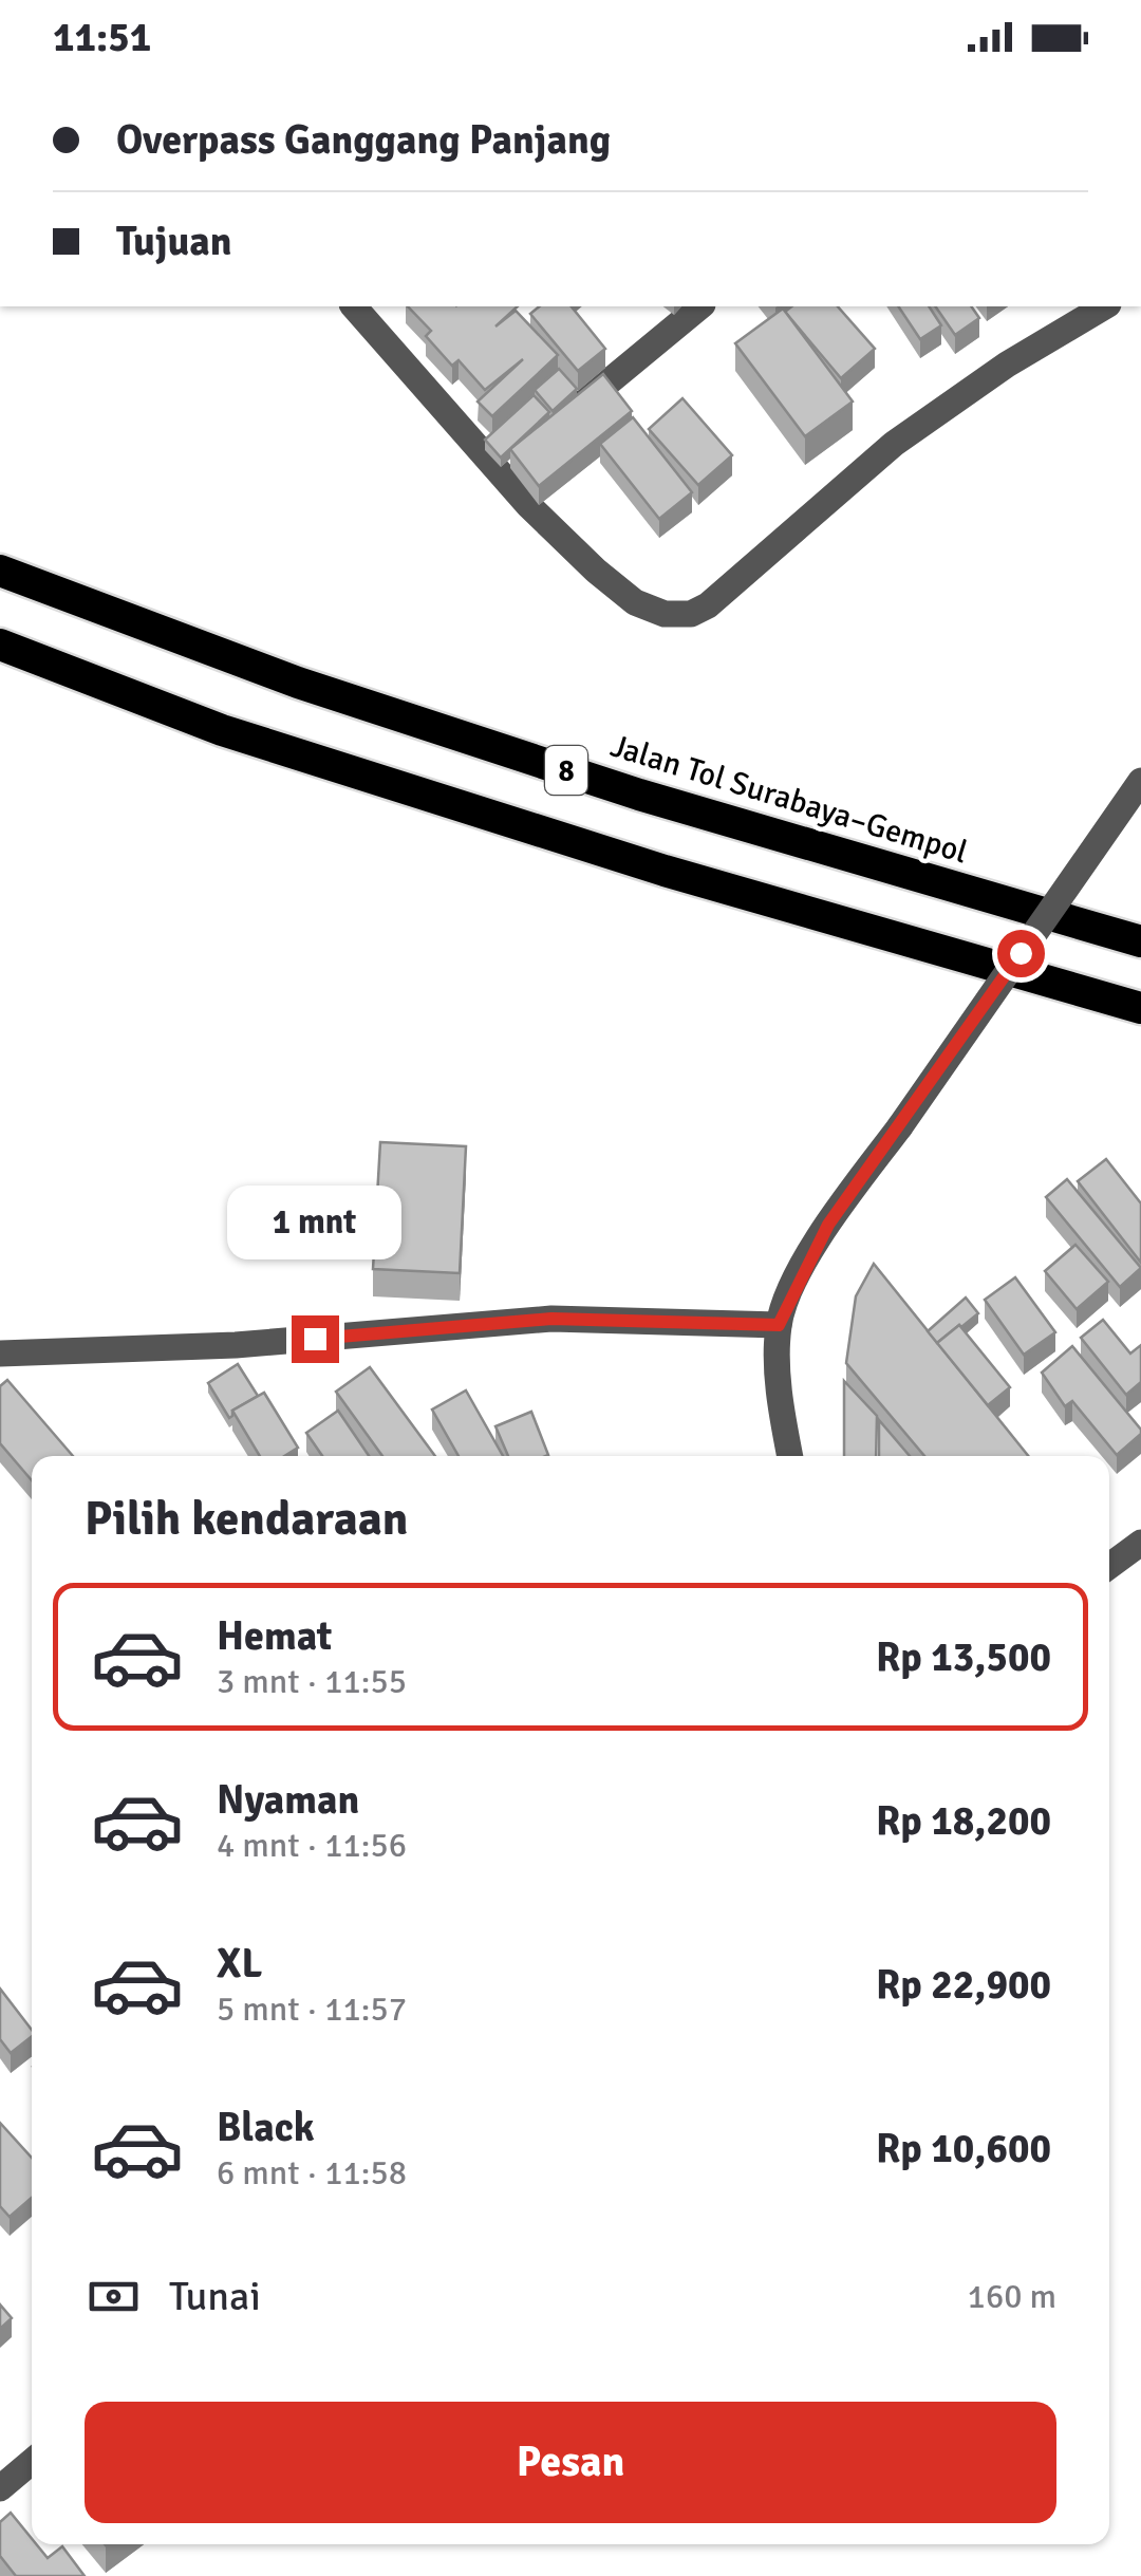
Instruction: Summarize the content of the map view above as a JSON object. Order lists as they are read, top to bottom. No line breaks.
{"streets":{"highway":["8","Jalan Tol Surabaya–Gempol"]},"page":{"status":"11:51","banner":["Overpass Ganggang Panjang","Tujuan"],"bubble":"1 mnt","heading":"Pilih kendaraan","list":[{"name":"Hemat","note":"3 mnt · 11:55","value":"Rp 13,500"},{"name":"Nyaman","note":"4 mnt · 11:56","value":"Rp 18,200"},{"name":"XL","note":"5 mnt · 11:57","value":"Rp 22,900"},{"name":"Black","note":"6 mnt · 11:58","value":"Rp 10,600"}],"pay":["Tunai","160 m"],"buttons":"Pesan"}}
